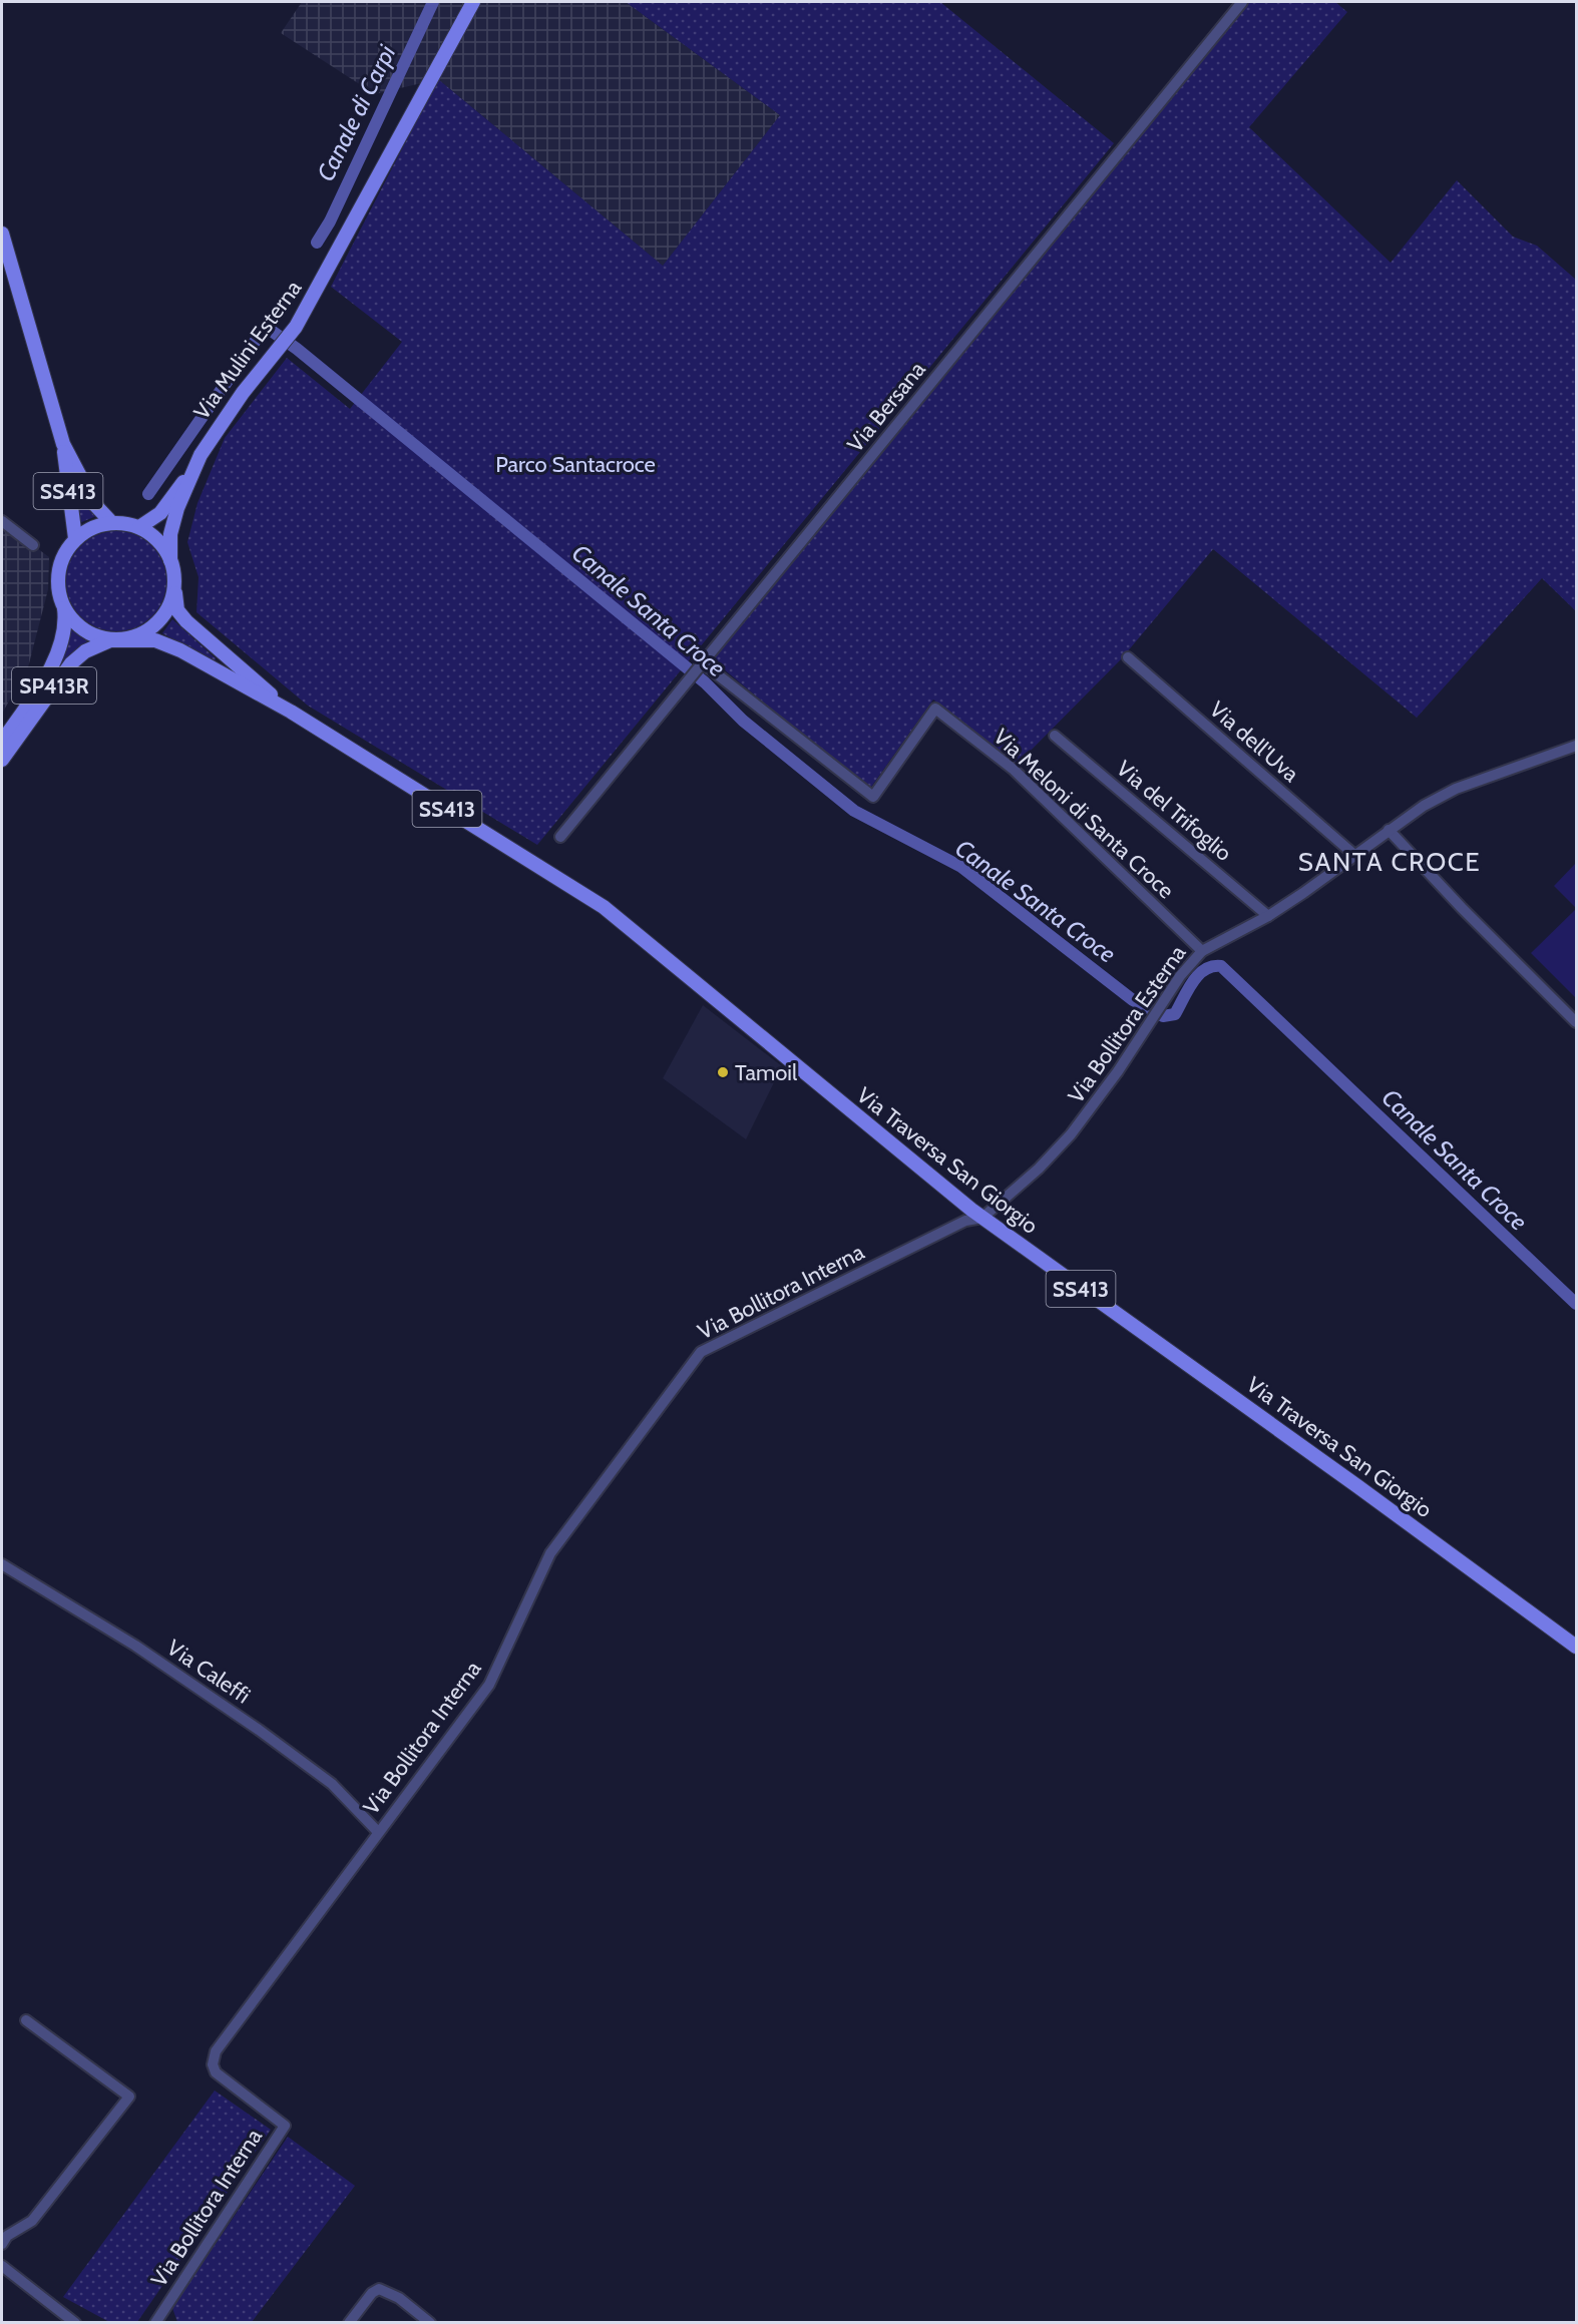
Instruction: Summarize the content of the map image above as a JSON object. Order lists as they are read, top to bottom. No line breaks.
{"streets":{"main road":["Via Mulini Esterna","SS413","SP413R","Via Traversa San Giorgio"],"street":["Via Bersana","Via dell'Uva","Via del Trifoglio","Via Meloni di Santa Croce","Via Bollitora Esterna","Via Bollitora Interna","Via Caleffi"]},"crossings":[["Via Mulini Esterna","SS413"],["Via Mulini Esterna","SP413R"],["Via Mulini Esterna","Via Traversa San Giorgio"],["Via Bersana","Via Meloni di Santa Croce"],["SS413","SP413R"],["SS413","Via Traversa San Giorgio"],["SP413R","Via Traversa San Giorgio"],["Via dell'Uva","Via Bollitora Esterna"],["Via del Trifoglio","Via Bollitora Esterna"],["Via Meloni di Santa Croce","Via Bollitora Esterna"],["Via Bollitora Esterna","Via Traversa San Giorgio"],["Via Bollitora Esterna","Via Bollitora Interna"],["Via Traversa San Giorgio","Via Bollitora Interna"],["Via Bollitora Interna","Via Caleffi"]],"districts":["SANTA CROCE"],"water":["Canale di Carpi","Canale Santa Croce"],"parks":["Parco Santacroce"],"places":["Tamoil"]}
